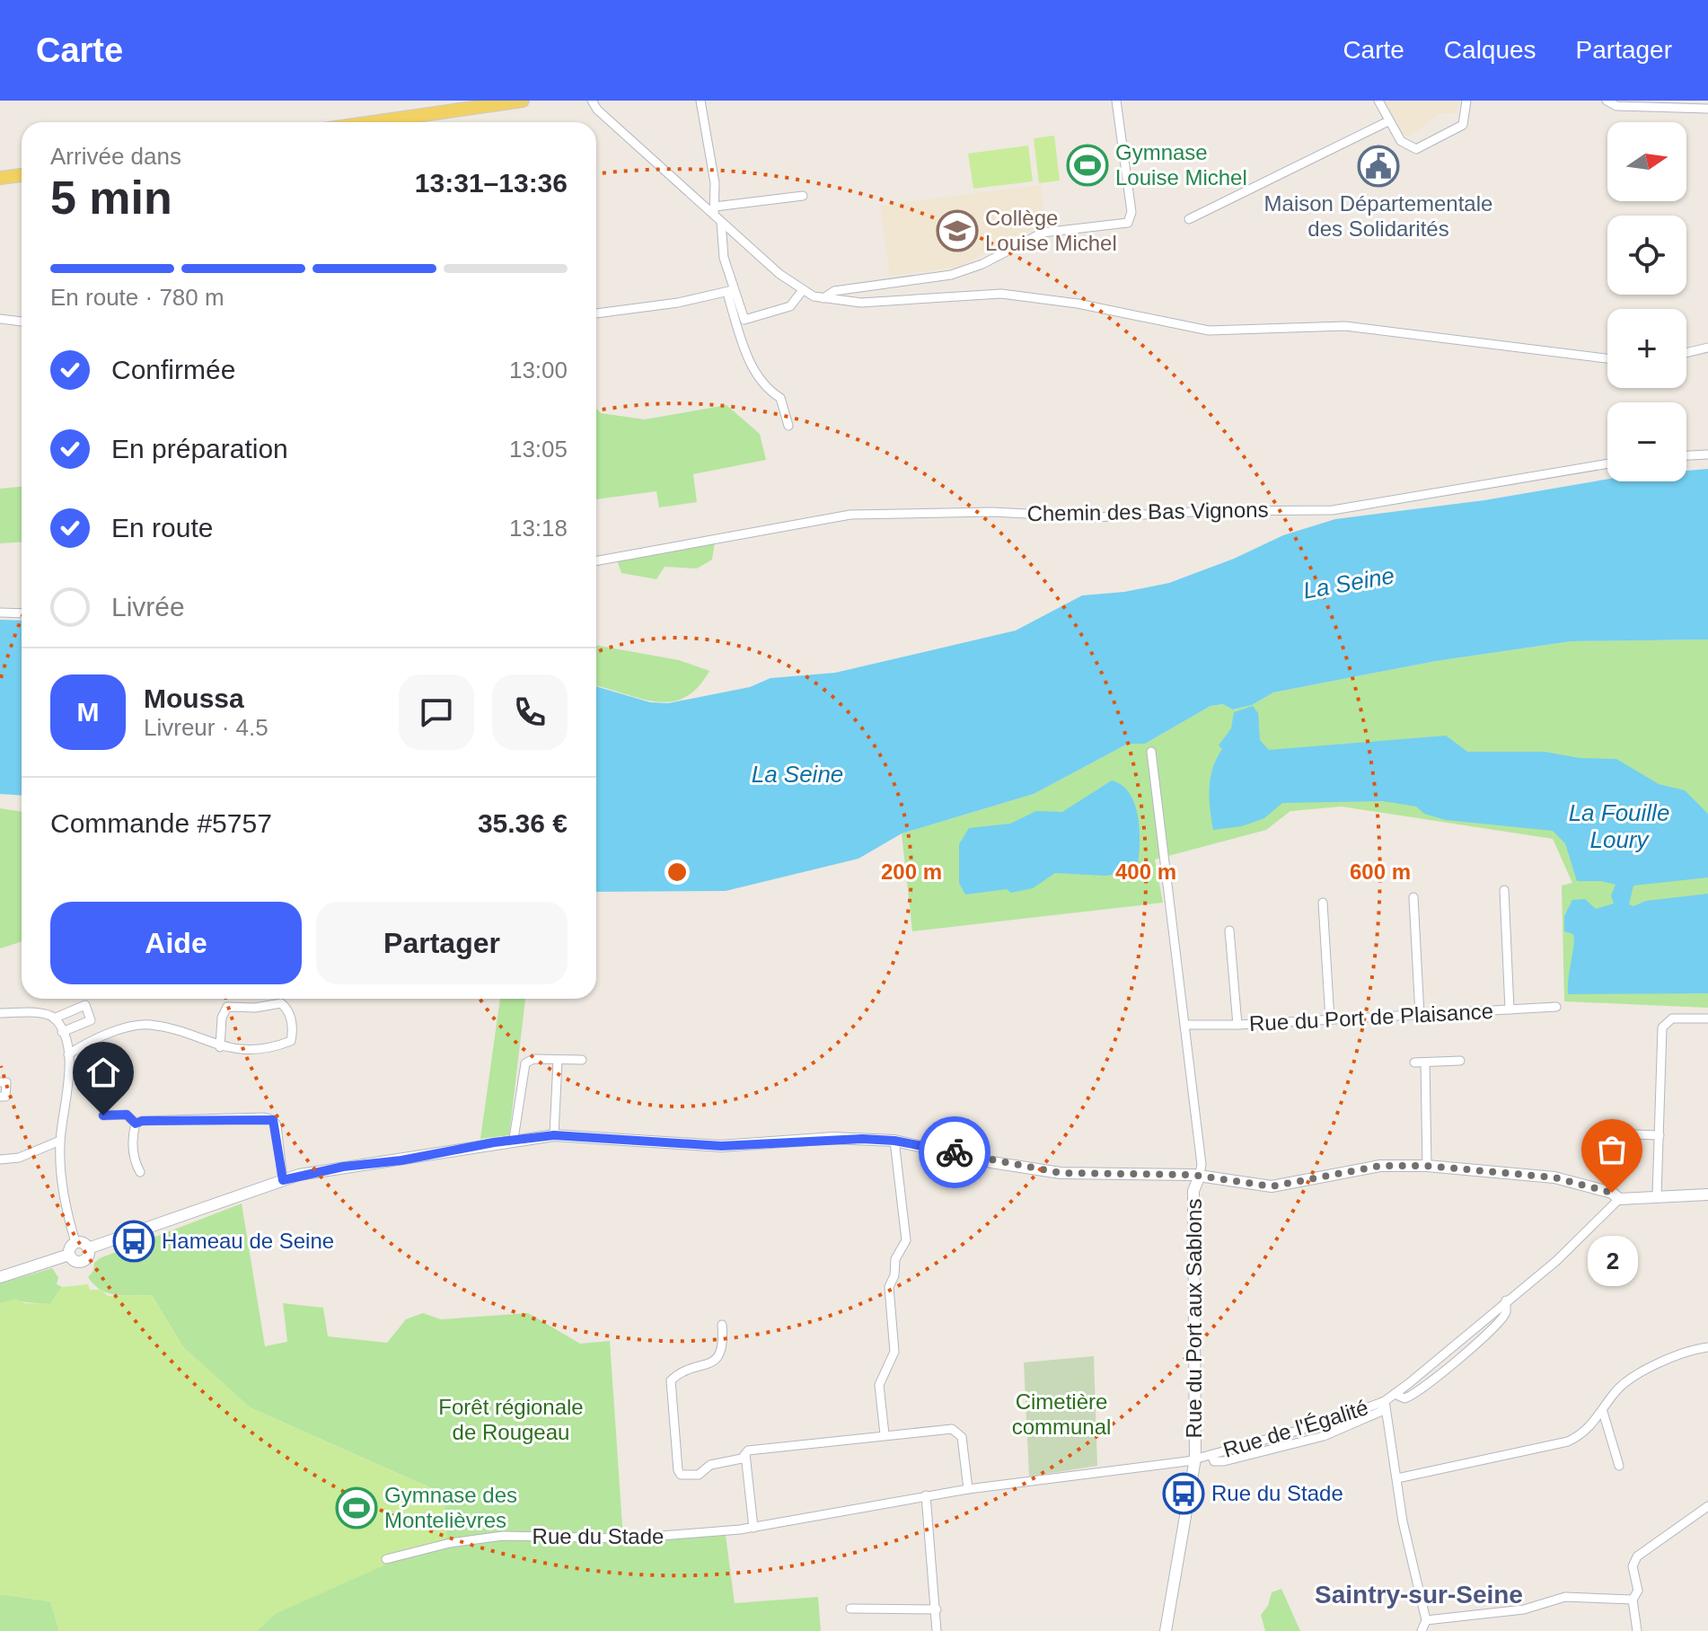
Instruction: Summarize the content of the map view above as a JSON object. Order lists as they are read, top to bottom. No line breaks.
{"streets":{"street":["Chemin des Bas Vignons","Rue du Port de Plaisance","Rue du Port aux Sablons","Rue de l'Égalité","Rue du Stade"]},"crossings":[["Rue du Port de Plaisance","Rue du Port aux Sablons"],["Rue du Port aux Sablons","Rue de l'Égalité"],["Rue du Port aux Sablons","Rue du Stade"],["Rue de l'Égalité","Rue du Stade"]],"districts":["Saintry-sur-Seine"],"water":["La Seine","La Fouille Loury"],"parks":["Cimetière communal","Forêt régionale de Rougeau"],"places":{"sports":["Gymnase Louise Michel","Gymnase des Montelièvres"],"public building":["Maison Départementale des Solidarités"],"school or university":["Collège Louise Michel"],"other":["2"],"bus stop":["Hameau de Seine","Rue du Stade"]},"north":"right","page":{"header":"Carte","nav":["Carte","Calques","Partager"],"map_buttons":["+","−"],"heading":["5 min","Arrivée dans","13:31–13:36"],"panel":["Moussa","Livreur · 4.5","Commande #5757","35.36 €"],"bar":"En route · 780 m","list":[["Confirmée","13:00"],["En préparation","13:05"],["En route","13:18"],"Livrée"],"round":"M","buttons":["Aide","Partager"],"bubble":"2"},"rings":["200 m","400 m","600 m"]}
